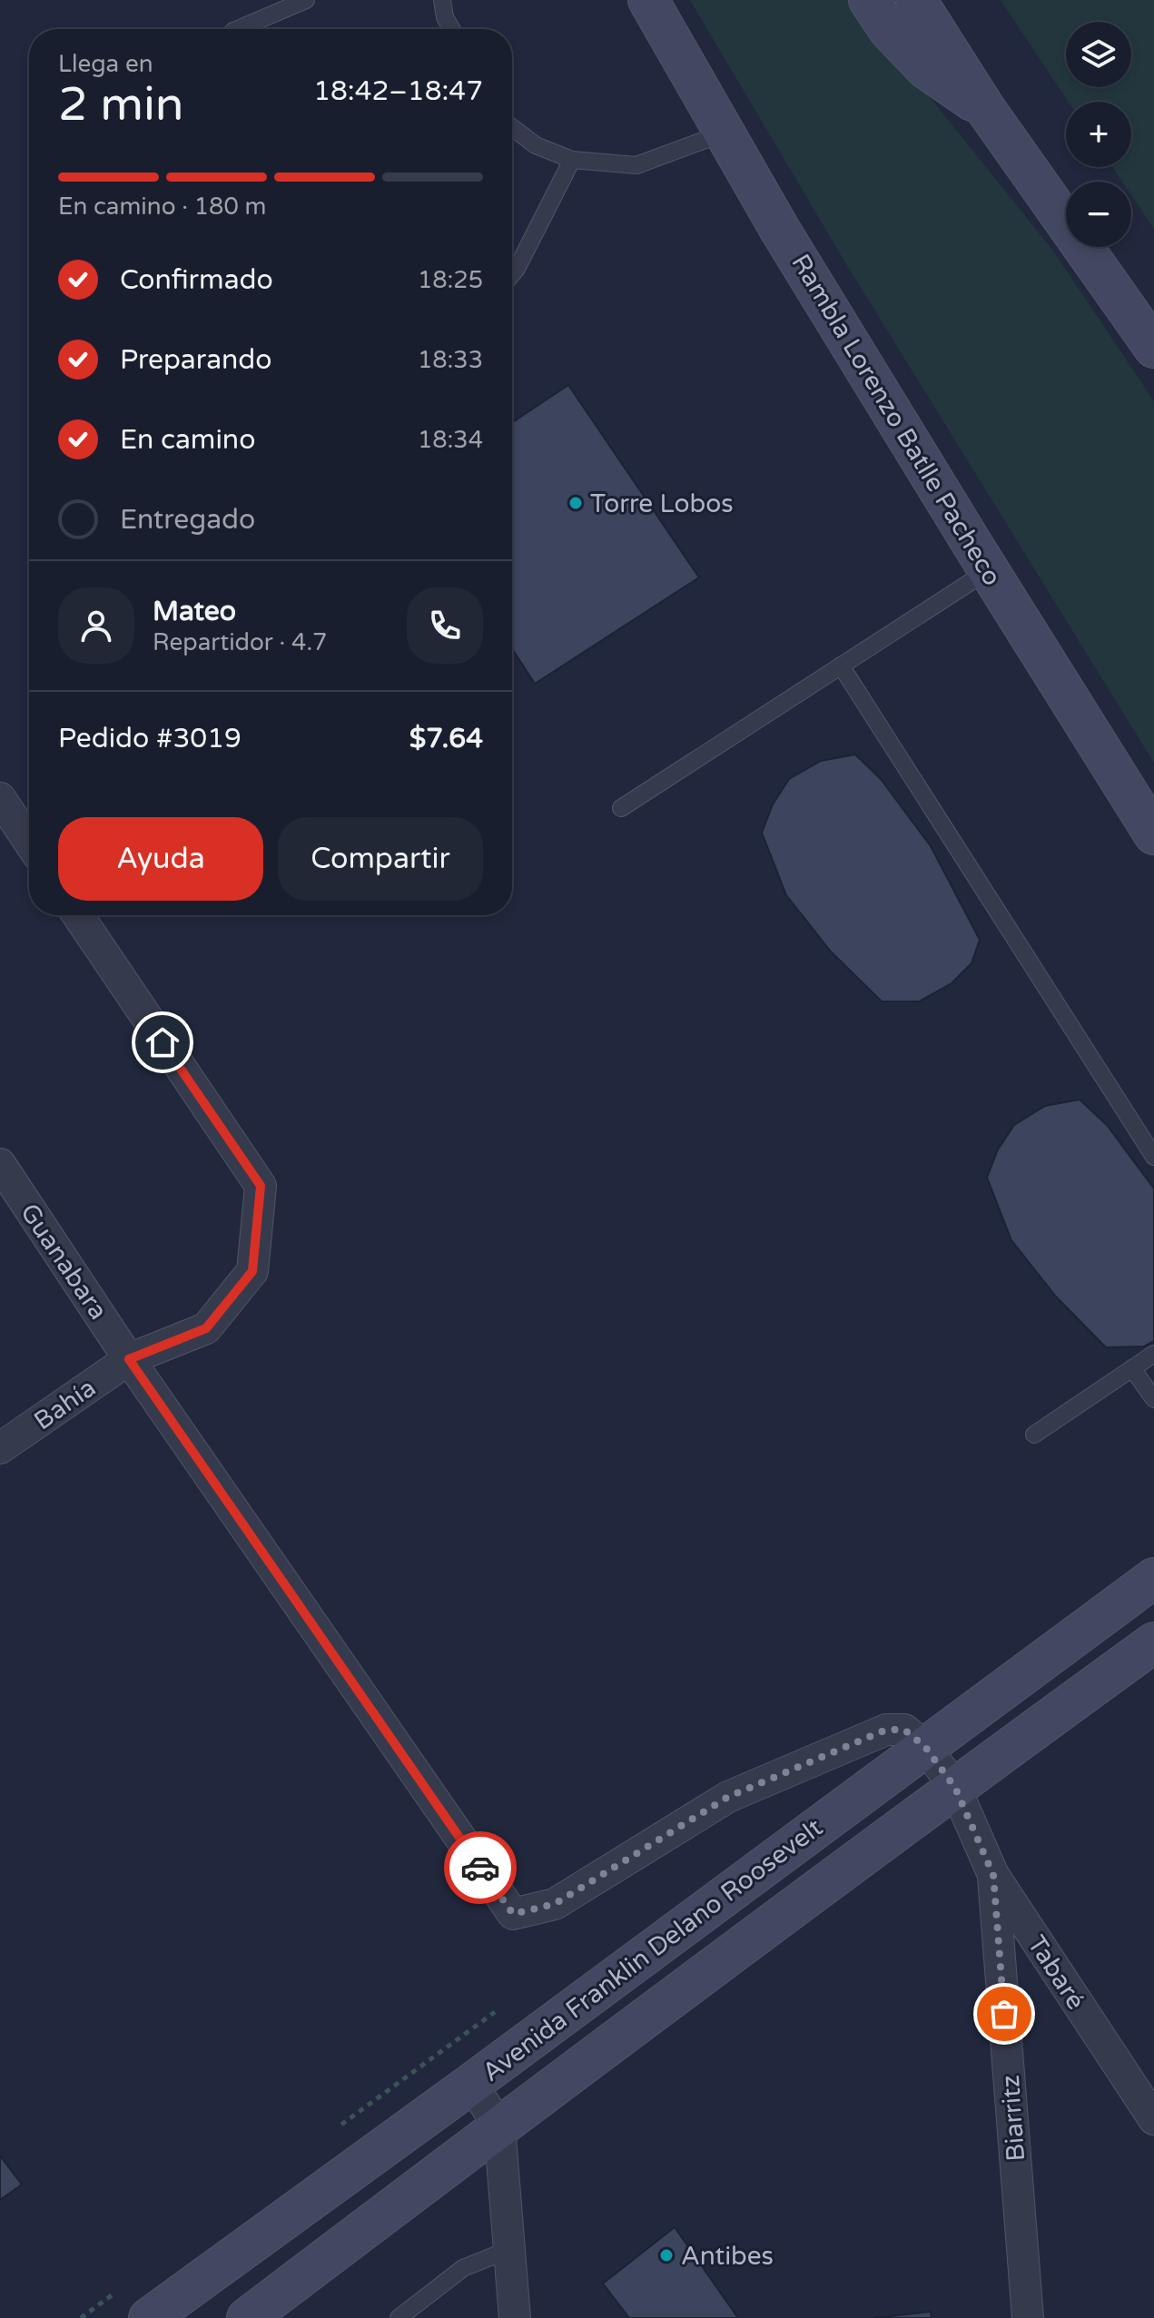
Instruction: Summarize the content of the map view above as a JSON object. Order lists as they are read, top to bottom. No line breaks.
{"streets":{"main road":["Rambla Lorenzo Batlle Pacheco","Avenida Franklin Delano Roosevelt"],"street":["Guanabara","Bahía","Tabaré","Biarritz"]},"crossings":[["Guanabara","Bahía"],["Guanabara","Avenida Franklin Delano Roosevelt"],["Guanabara","Tabaré"],["Avenida Franklin Delano Roosevelt","Tabaré"],["Tabaré","Biarritz"]],"places":["Torre Lobos","Antibes"],"page":{"map_buttons":["+","−"],"heading":["2 min","Llega en","18:42–18:47"],"panel":["Mateo","Repartidor · 4.7","Pedido #3019","$7.64"],"bar":"En camino · 180 m","list":[["Confirmado","18:25"],["Preparando","18:33"],["En camino","18:34"],"Entregado"],"buttons":["Ayuda","Compartir"]}}
